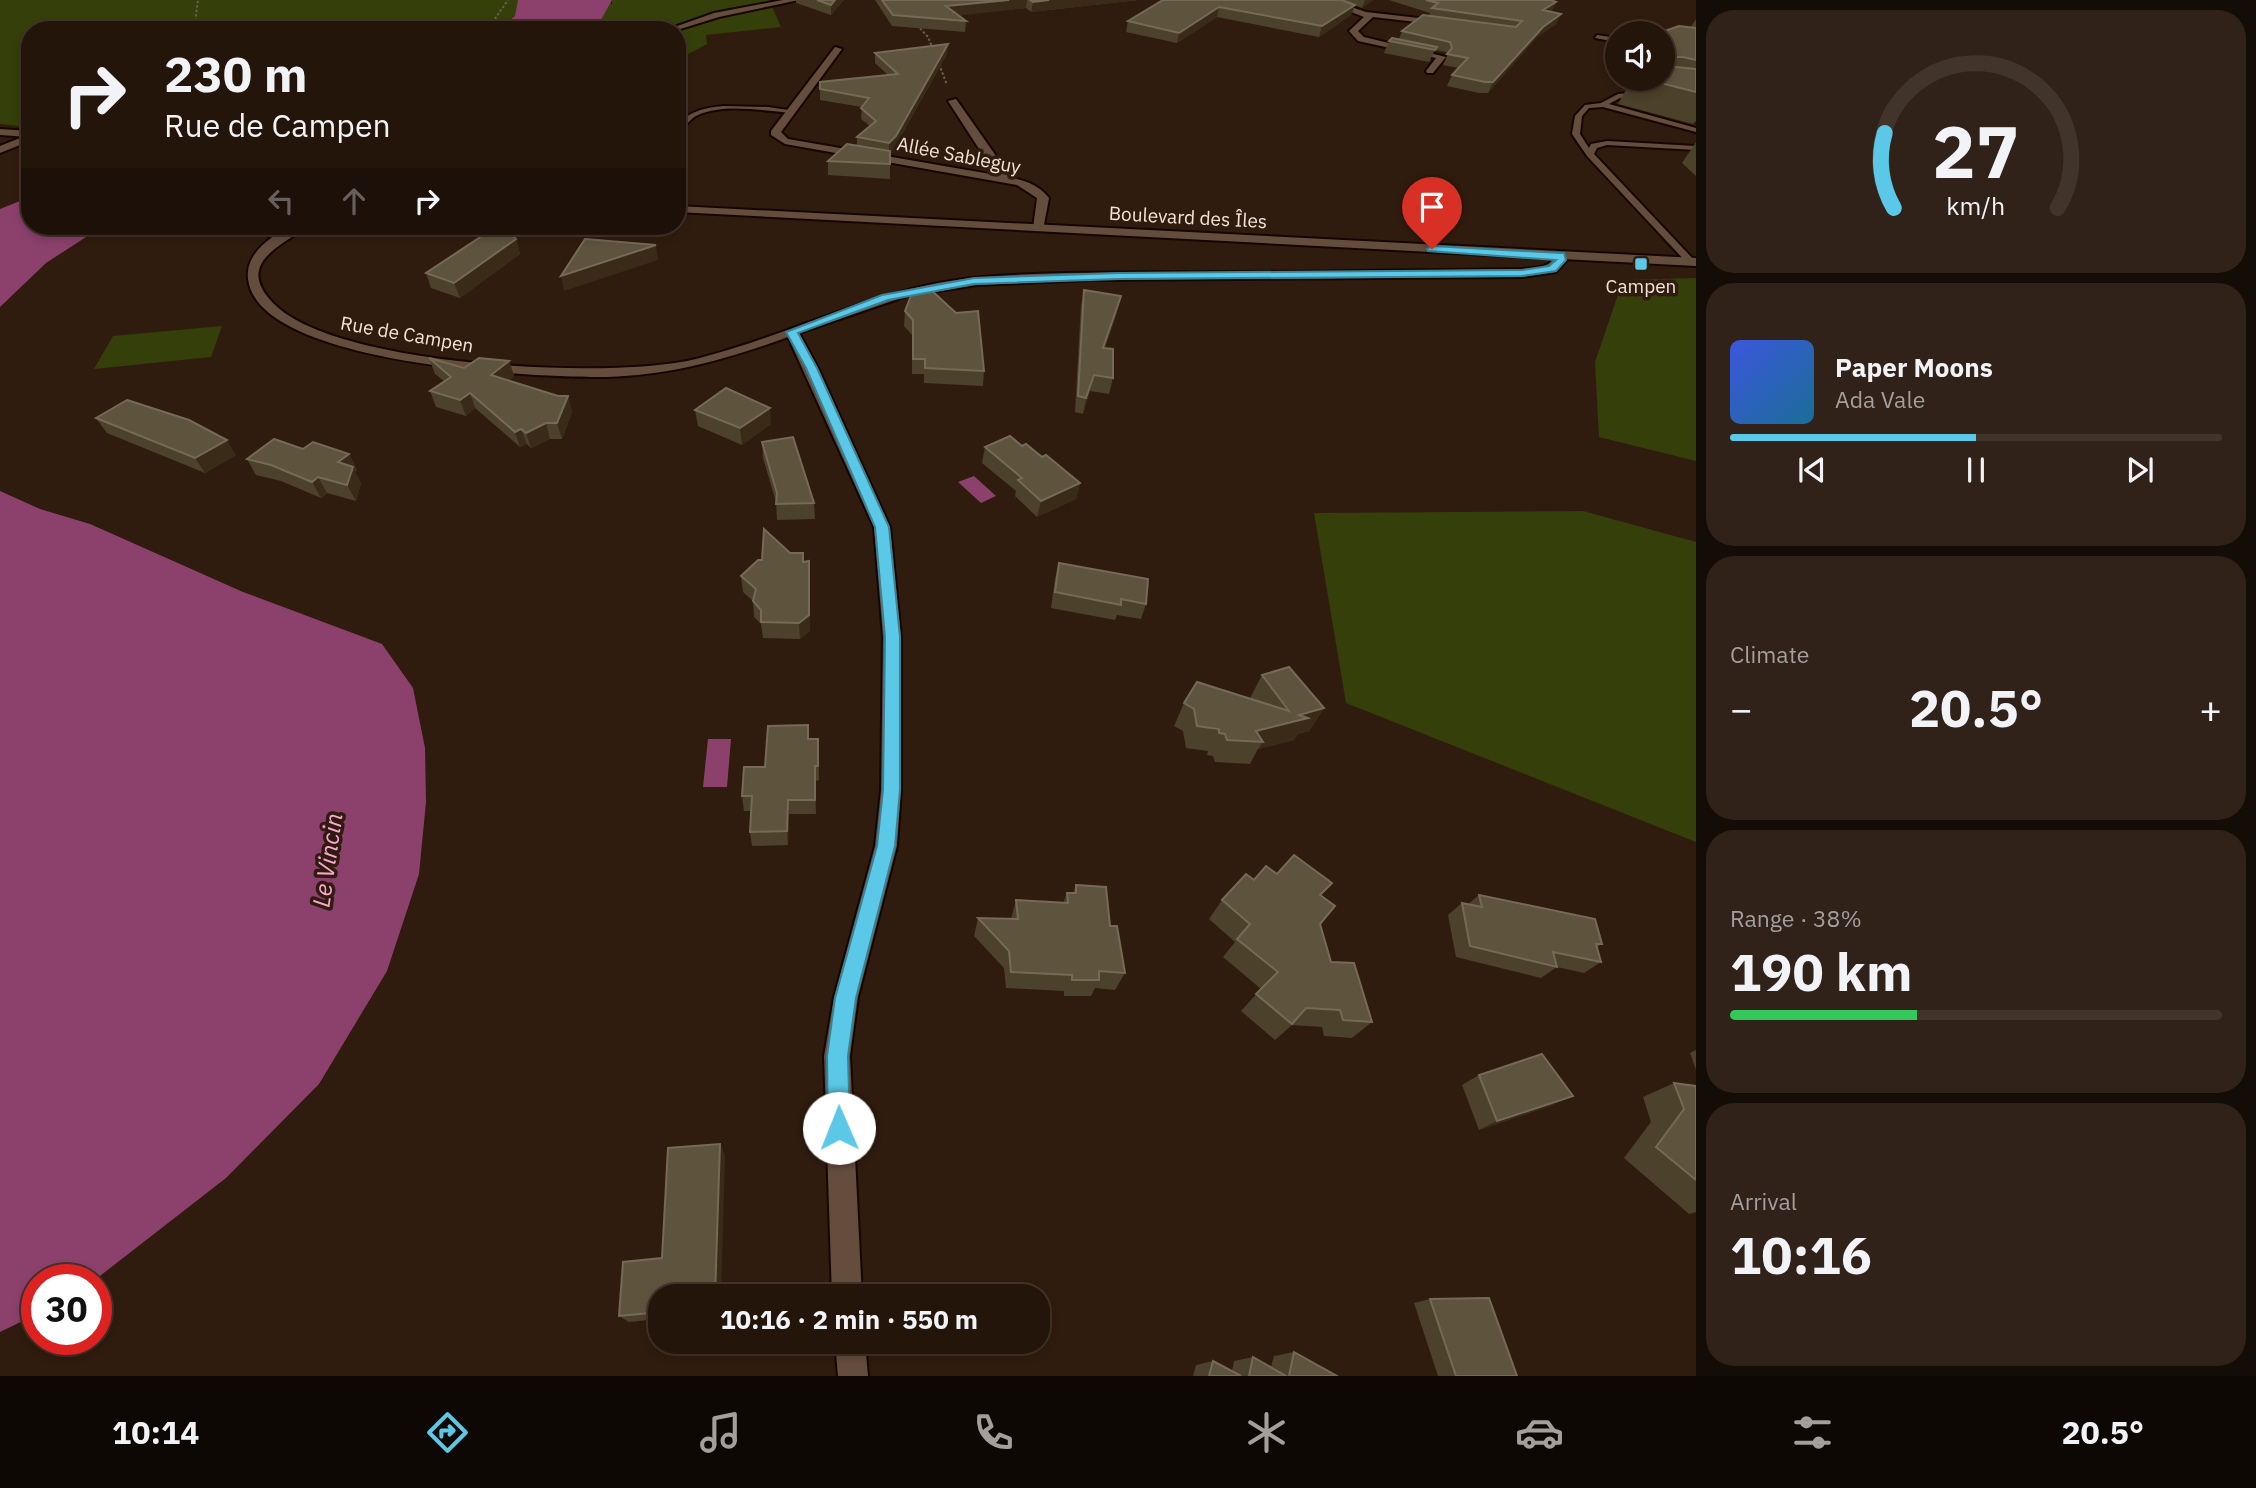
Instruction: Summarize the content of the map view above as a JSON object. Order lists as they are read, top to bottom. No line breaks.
{"streets":{"street":["Allée Sableguy","Boulevard des Îles","Rue de Campen"]},"crossings":[["Allée Sableguy","Boulevard des Îles"],["Boulevard des Îles","Rue de Campen"]],"water":["Le Vincin"],"places":{"transit":["Campen"]},"page":{"turn":["230 m","Rue de Campen"],"song":["Paper Moons","Ada Vale"],"tile":["Climate",["Range · 38%","190 km"],["Arrival","10:16"]],"heat":["−","20.5°","+"],"limit":"30","trip":"10:16 · 2 min · 550 m","tabs":["10:14","20.5°"],"gauge":["27","km/h"]}}
